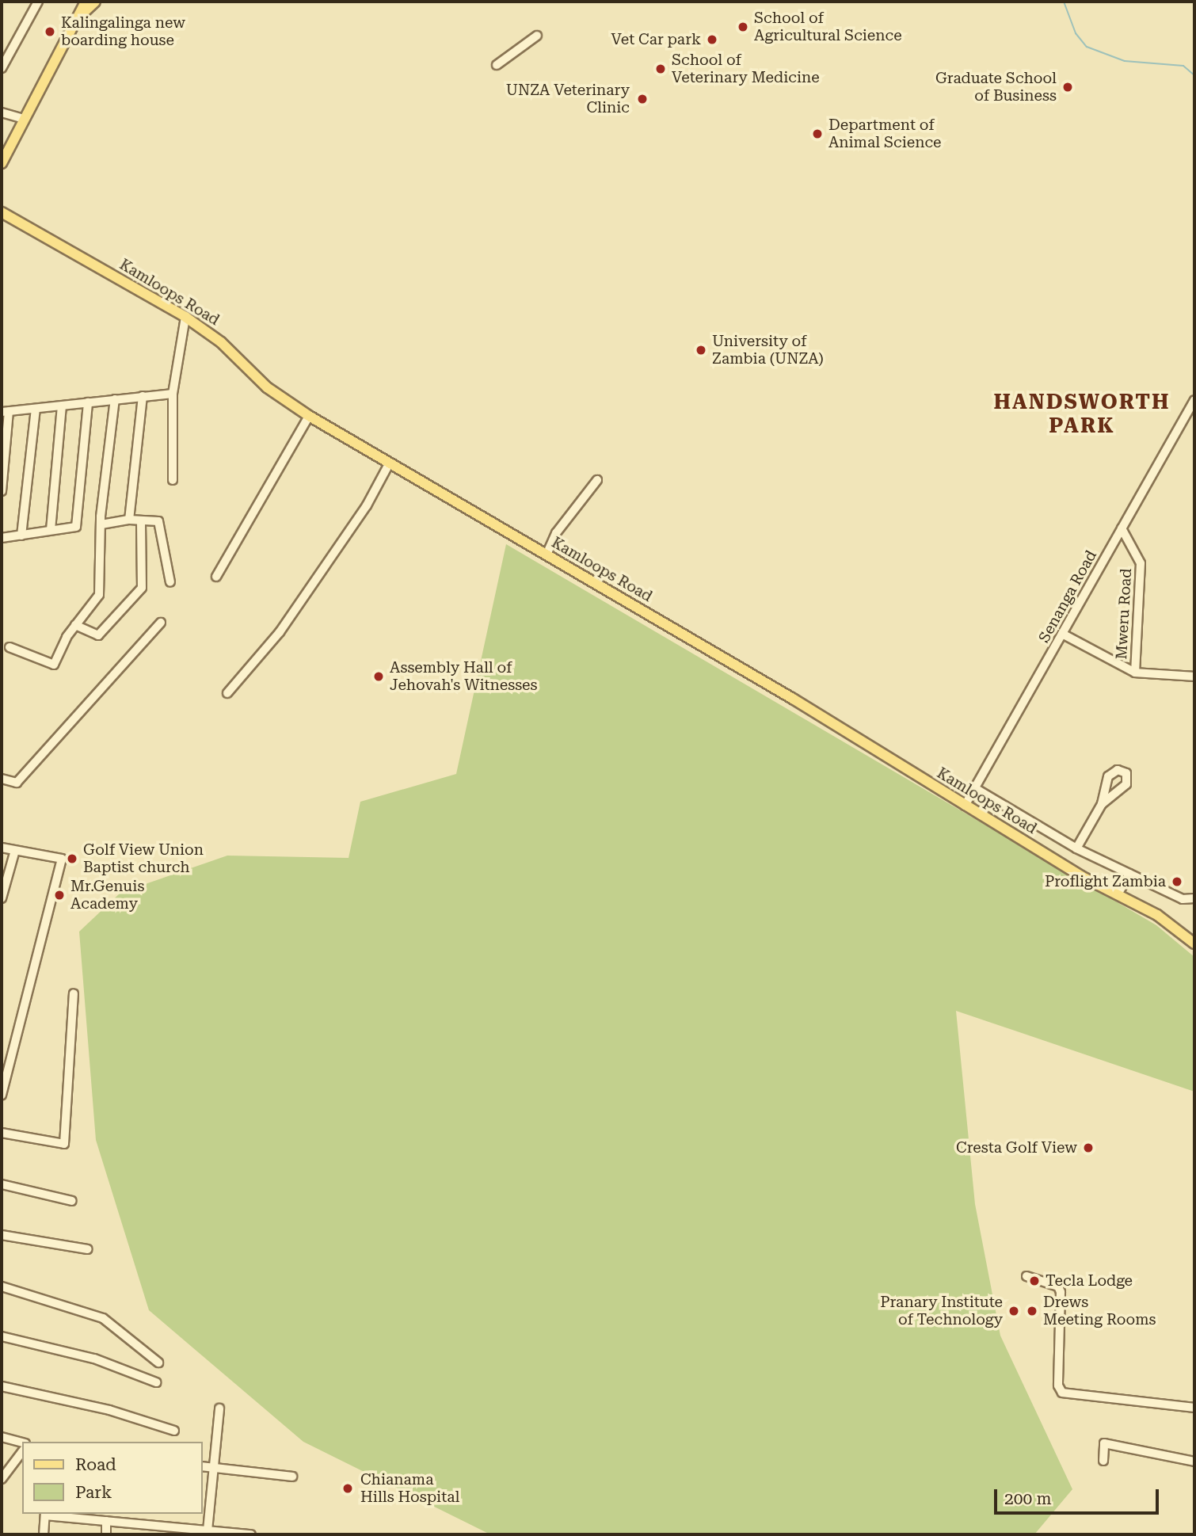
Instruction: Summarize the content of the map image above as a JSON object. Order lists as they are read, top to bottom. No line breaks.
{"streets":{"main road":["Kamloops Road"],"street":["Senanga Road","Mweru Road"]},"crossings":[["Kamloops Road","Senanga Road"],["Senanga Road","Mweru Road"]],"districts":["HANDSWORTH PARK"],"places":["School of Agricultural Science","Kalingalinga new boarding house","Vet Car park","School of Veterinary Medicine","Graduate School of Business","UNZA Veterinary Clinic","Department of Animal Science","University of Zambia (UNZA)","Assembly Hall of Jehovah's Witnesses","Golf View Union Baptist church","Proflight Zambia","Mr.Genuis Academy","Cresta Golf View","Tecla Lodge","Pranary Institute of Technology","Drews Meeting Rooms","Chianama Hills Hospital"],"legend":["Road","Park"],"scale_bar":"200 m"}
